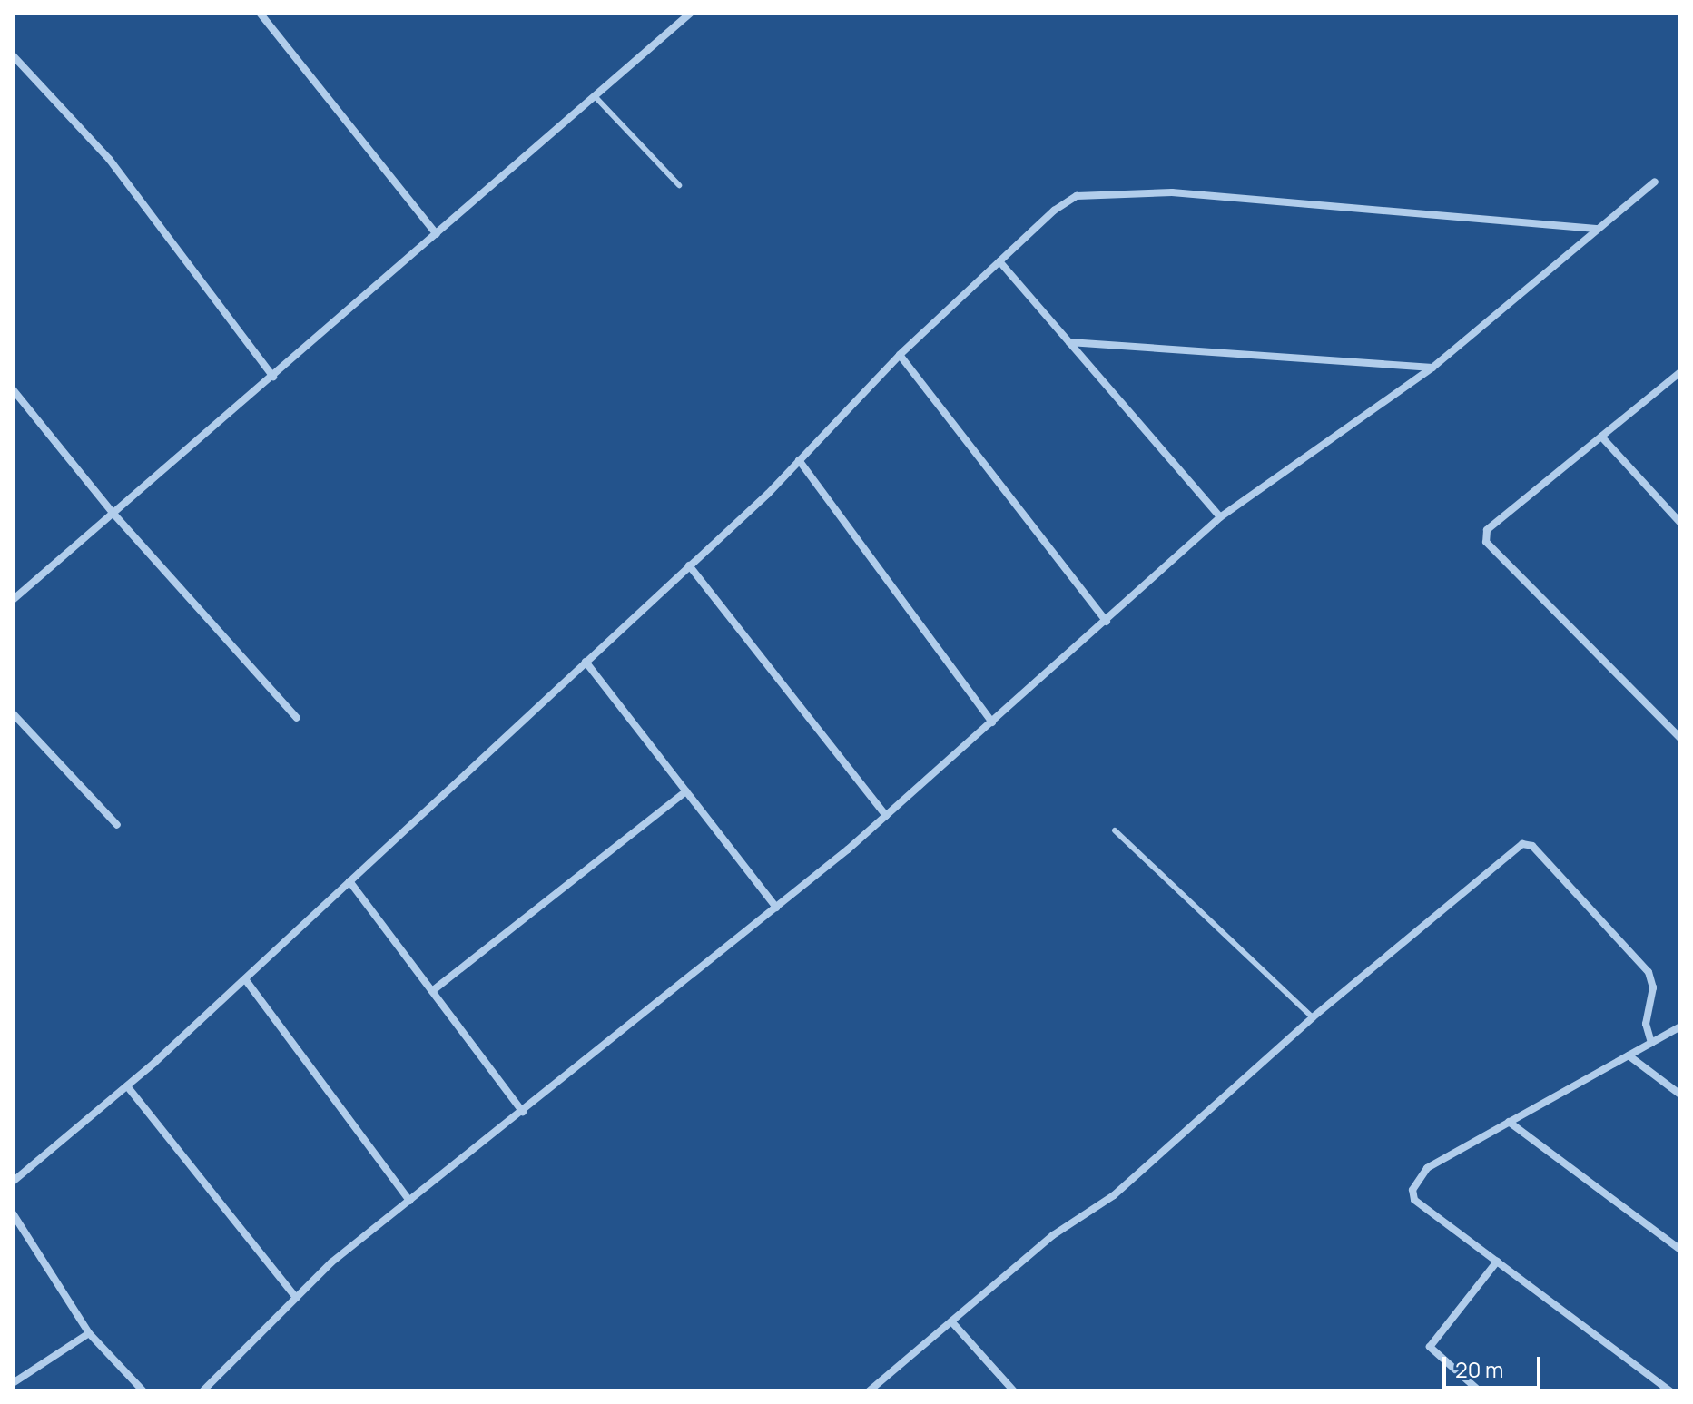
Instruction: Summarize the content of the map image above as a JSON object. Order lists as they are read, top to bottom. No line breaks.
{"scale_bar":"20 m"}
